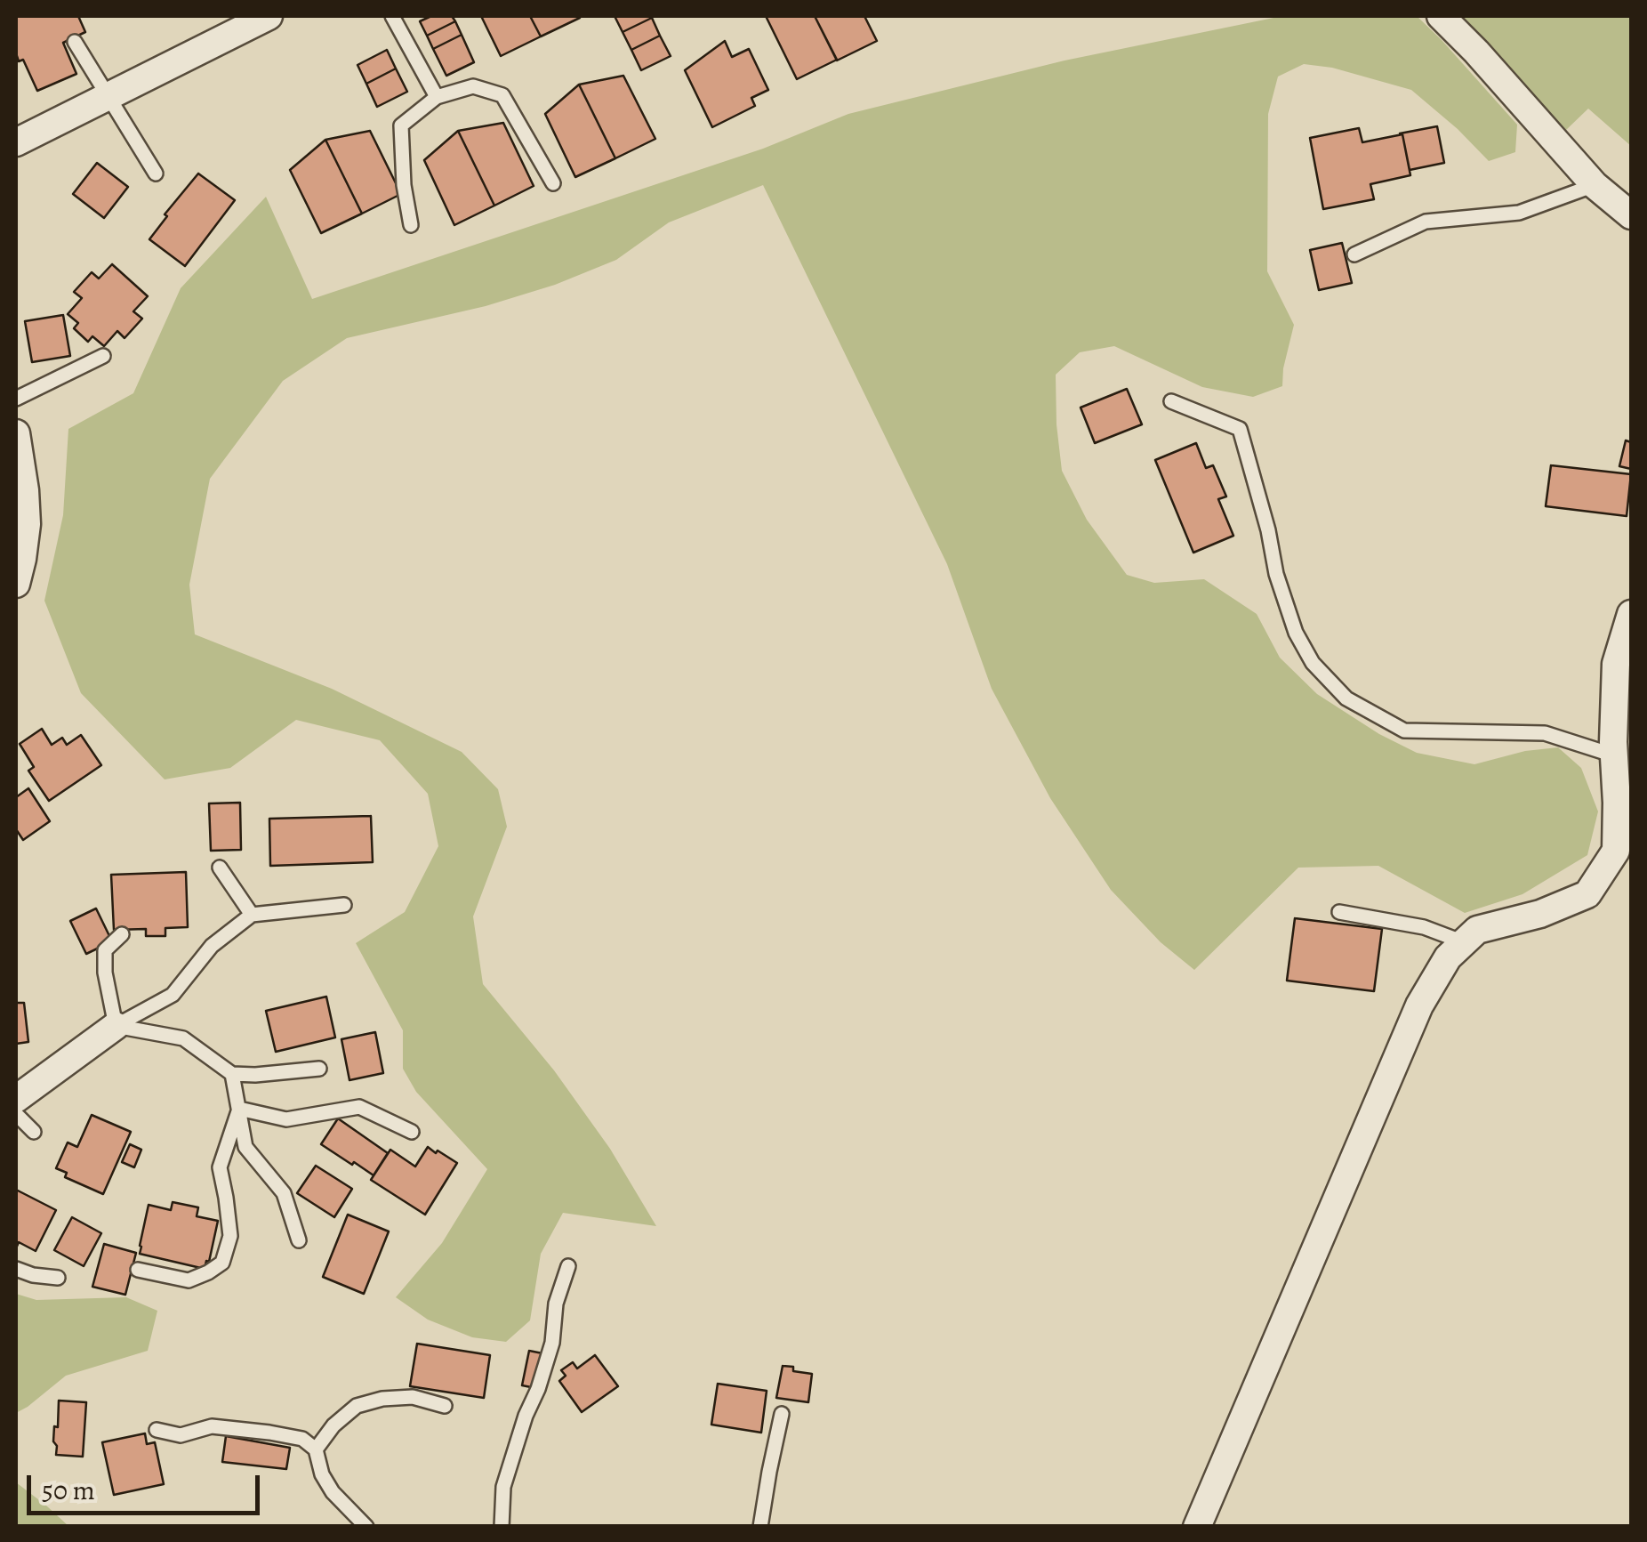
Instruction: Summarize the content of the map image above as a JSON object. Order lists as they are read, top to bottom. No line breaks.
{"scale_bar":"50 m"}
